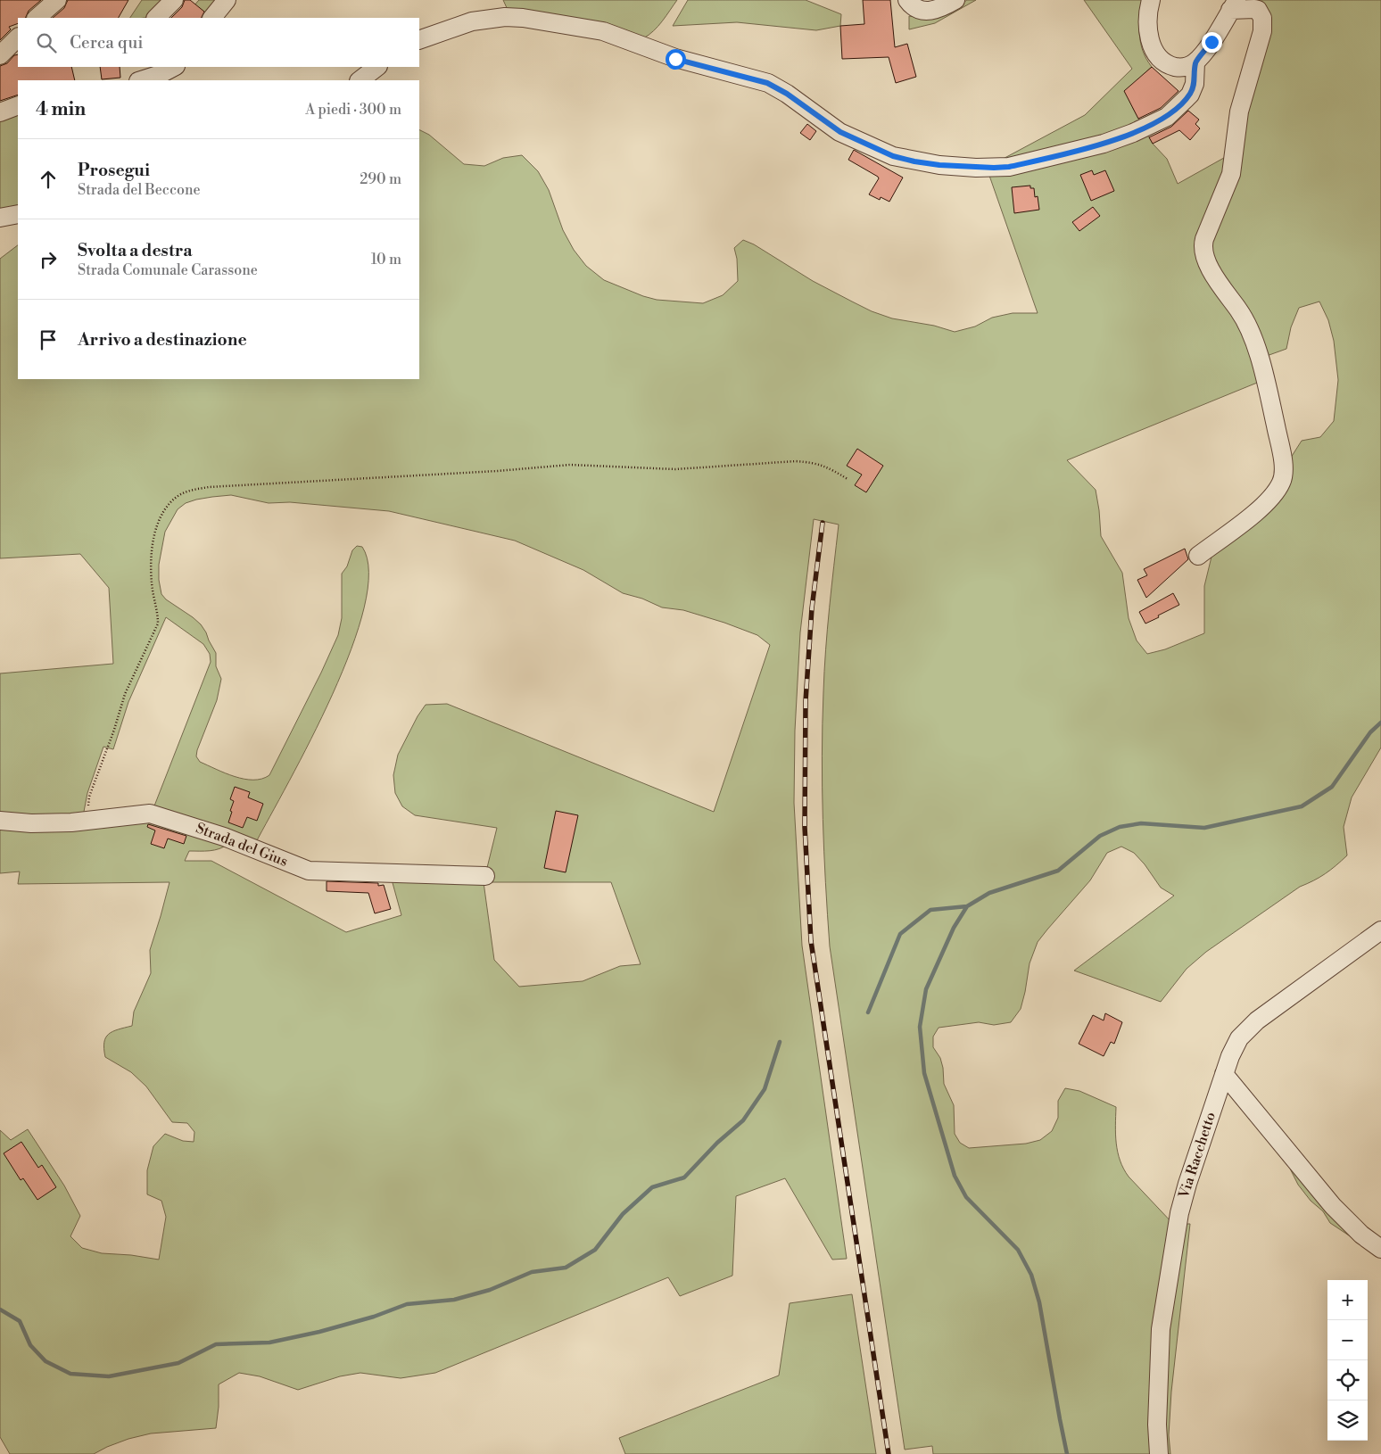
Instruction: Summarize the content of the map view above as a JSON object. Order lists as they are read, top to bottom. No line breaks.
{"streets":{"street":["Strada del Gius","Via Racchetto"]},"page":{"search":"Cerca qui","heading":["4 min","A piedi · 300 m"],"list":[["Prosegui","Strada del Beccone","290 m"],["Svolta a destra","Strada Comunale Carassone","10 m"],"Arrivo a destinazione"],"map_buttons":["+","−"]}}
